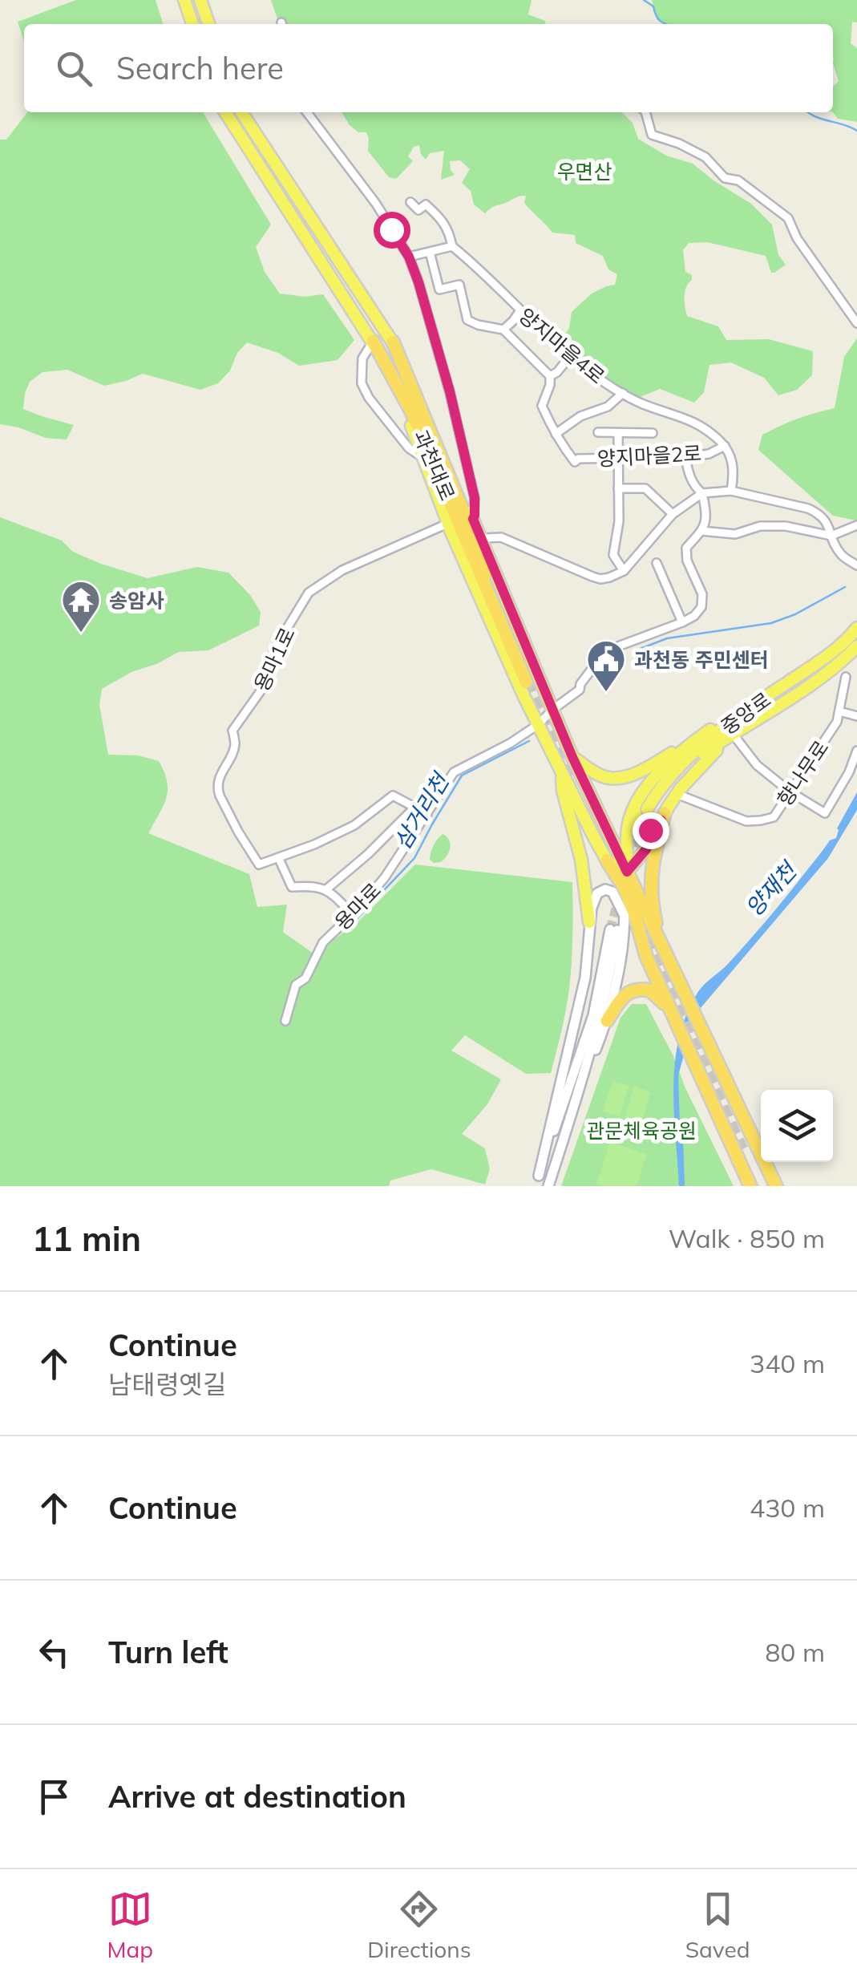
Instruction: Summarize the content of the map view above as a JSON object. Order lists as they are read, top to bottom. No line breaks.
{"streets":{"highway":["과천대로"],"main road":["중앙로"],"street":["양지마을4로","양지마을2로","용마1로","향나무로","용마로"]},"crossings":[["양지마을4로","양지마을2로"]],"water":["삼거리천","양재천"],"parks":["우면산","관문체육공원"],"places":{"temple":["송암사"],"public building":["과천동 주민센터"]},"page":{"search":"Search here","heading":["11 min","Walk · 850 m"],"list":[["Continue","남태령옛길","340 m"],["Continue","430 m"],["Turn left","80 m"],"Arrive at destination"],"nav":["Map","Directions","Saved"]}}
